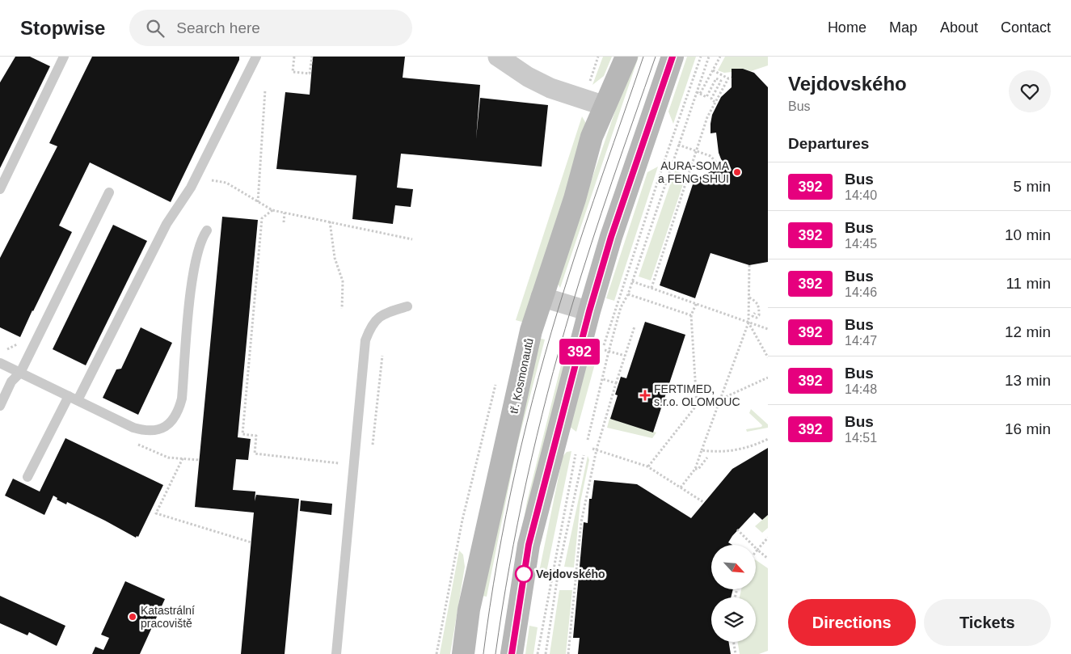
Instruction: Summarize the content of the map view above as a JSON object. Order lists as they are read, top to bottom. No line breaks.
{"streets":{"street":["tř. Kosmonautů"]},"places":{"other":["AURA-SOMA a FENG SHUI","Vejdovského","Katastrální pracoviště"],"health":["FERTIMED, s.r.o. OLOMOUC"]},"lines":["bus line 392"],"north":"bottom right","page":{"header":"Stopwise","search":"Search here","nav":["Home","Map","About","Contact"],"on_map":"392","heading":[["Vejdovského","Bus"],"Departures"],"list":[{"mark":"392","name":"Bus","note":"14:40","value":"5 min"},{"mark":"392","name":"Bus","note":"14:45","value":"10 min"},{"mark":"392","name":"Bus","note":"14:46","value":"11 min"},{"mark":"392","name":"Bus","note":"14:47","value":"12 min"},{"mark":"392","name":"Bus","note":"14:48","value":"13 min"},{"mark":"392","name":"Bus","note":"14:51","value":"16 min"}],"buttons":["Directions","Tickets"]}}
